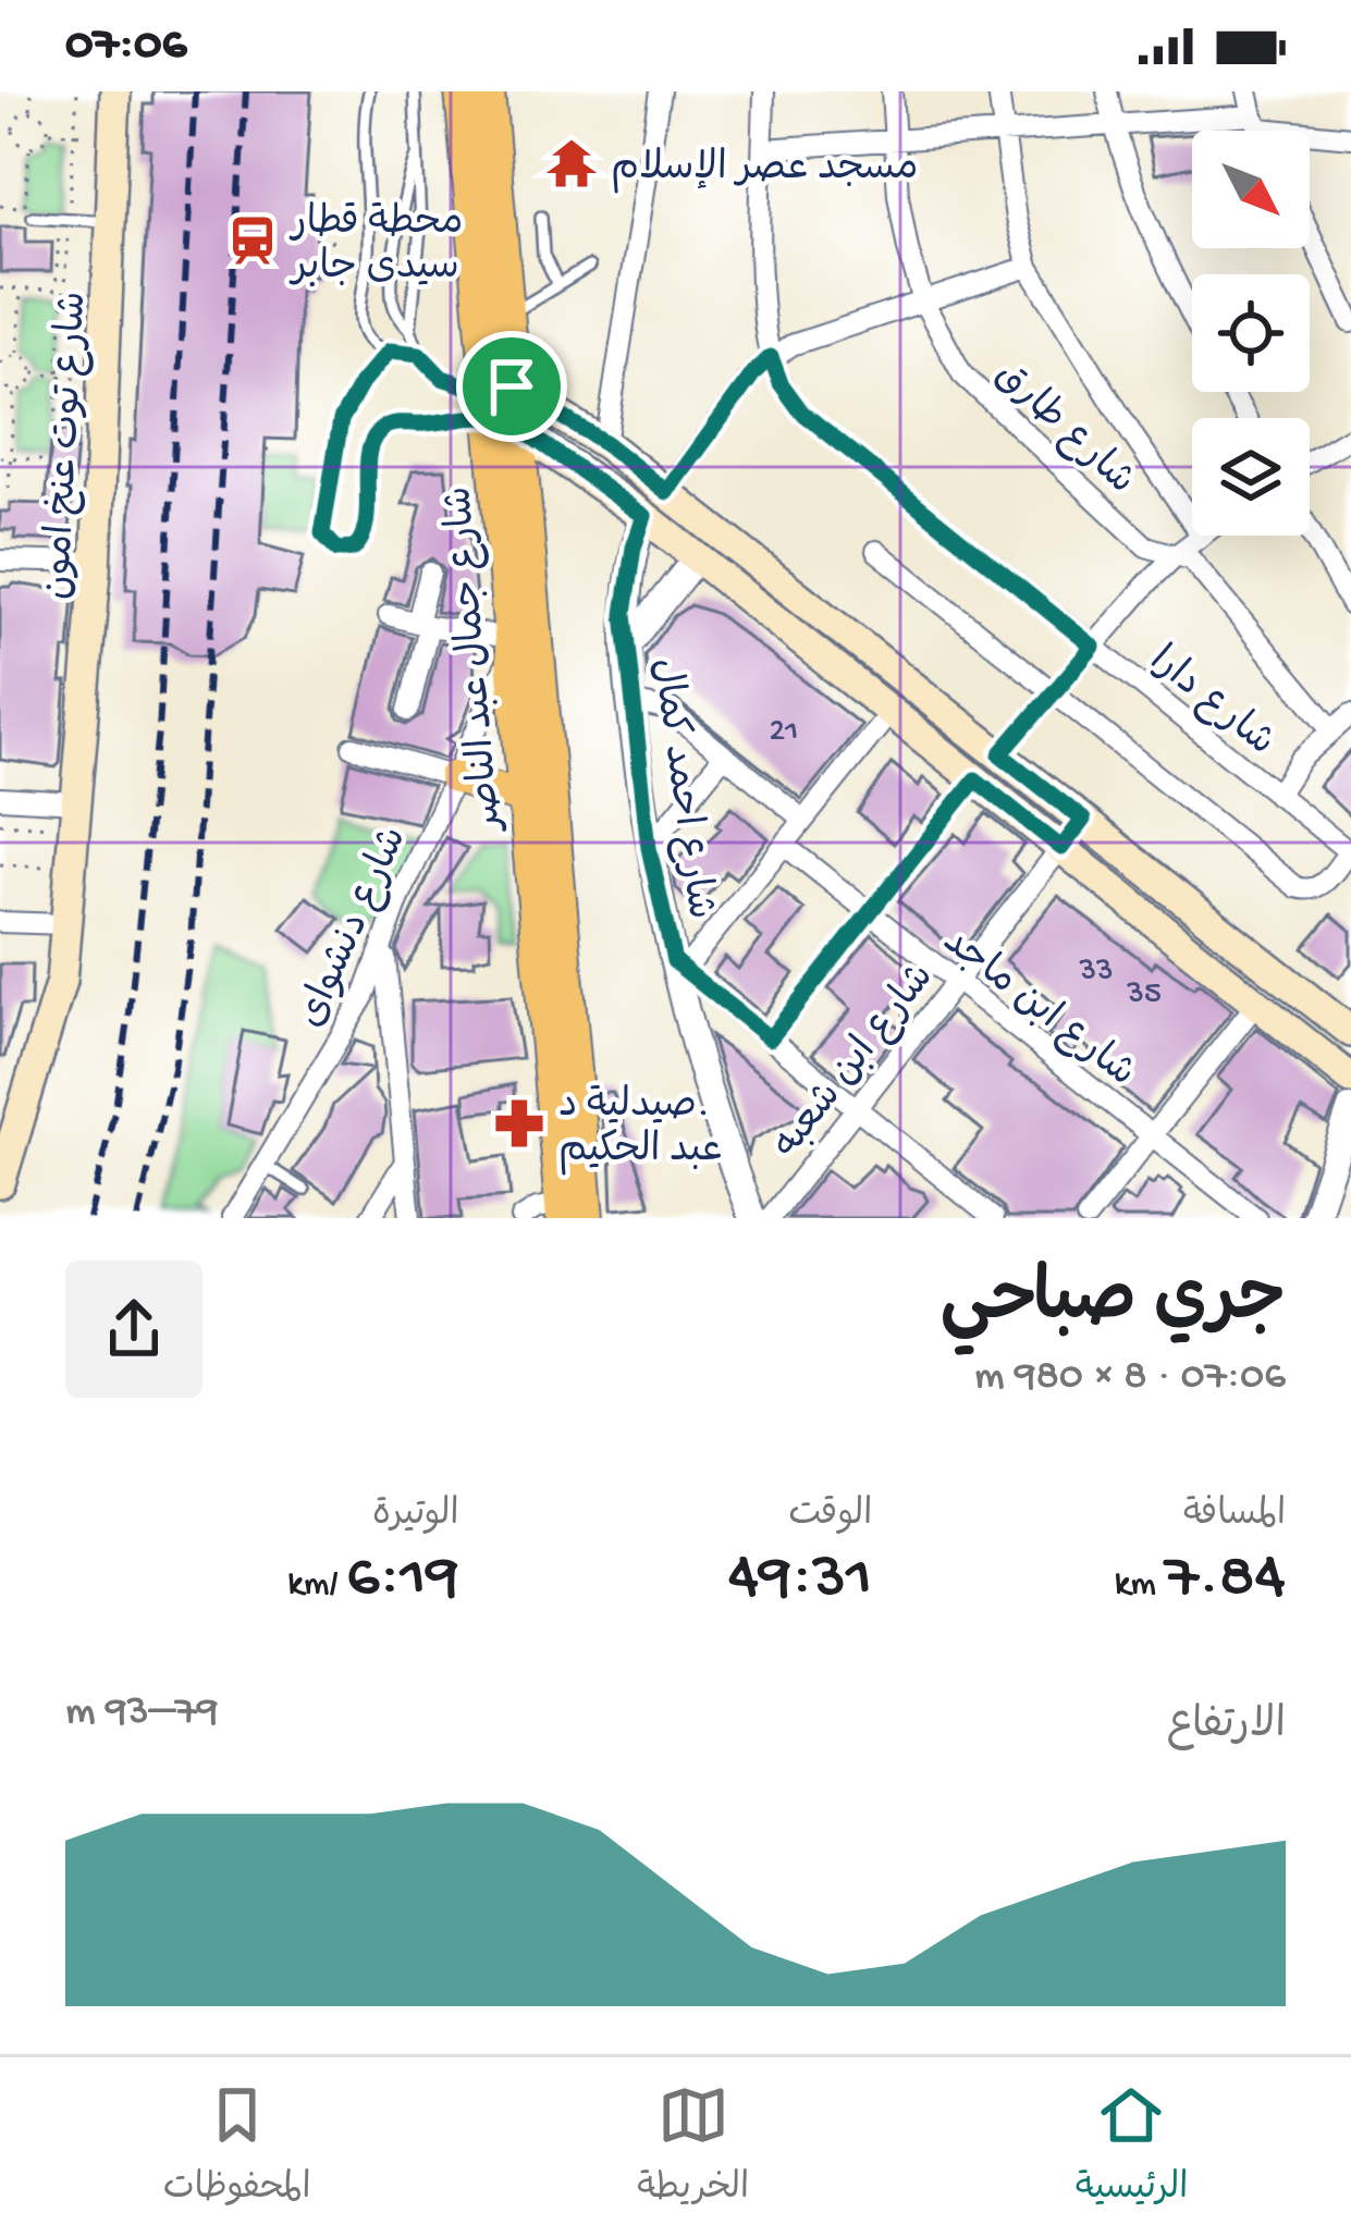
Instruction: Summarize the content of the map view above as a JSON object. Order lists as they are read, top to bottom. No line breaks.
{"streets":{"main road":["شارع توت عنخ امون","شارع جمال عبد الناصر"],"street":["شارع طارق","شارع دارا","شارع احمد كمال","شارع دنشواى","شارع ابن ماجد","شارع ابن شعبه"]},"crossings":[["شارع جمال عبد الناصر","شارع دنشواى"],["شارع ابن ماجد","شارع ابن شعبه"]],"places":{"temple":["مسجد عصر الإسلام"],"station":["محطة قطار سيدى جابر"],"pharmacy":["صيدلية د. عبد الحكيم"]},"house_numbers":["21","33","35"],"north":"bottom right","page":{"status":"07:06","heading":["جري صباحي","07:06 · 8 × 980 m"],"stats":[["المسافة","7.84 km"],["الوقت","49:31"],["الوتيرة","6:19 /km"]],"chart":["الارتفاع","79–93 m"],"tabs":["الرئيسية","الخريطة","المحفوظات"]}}
